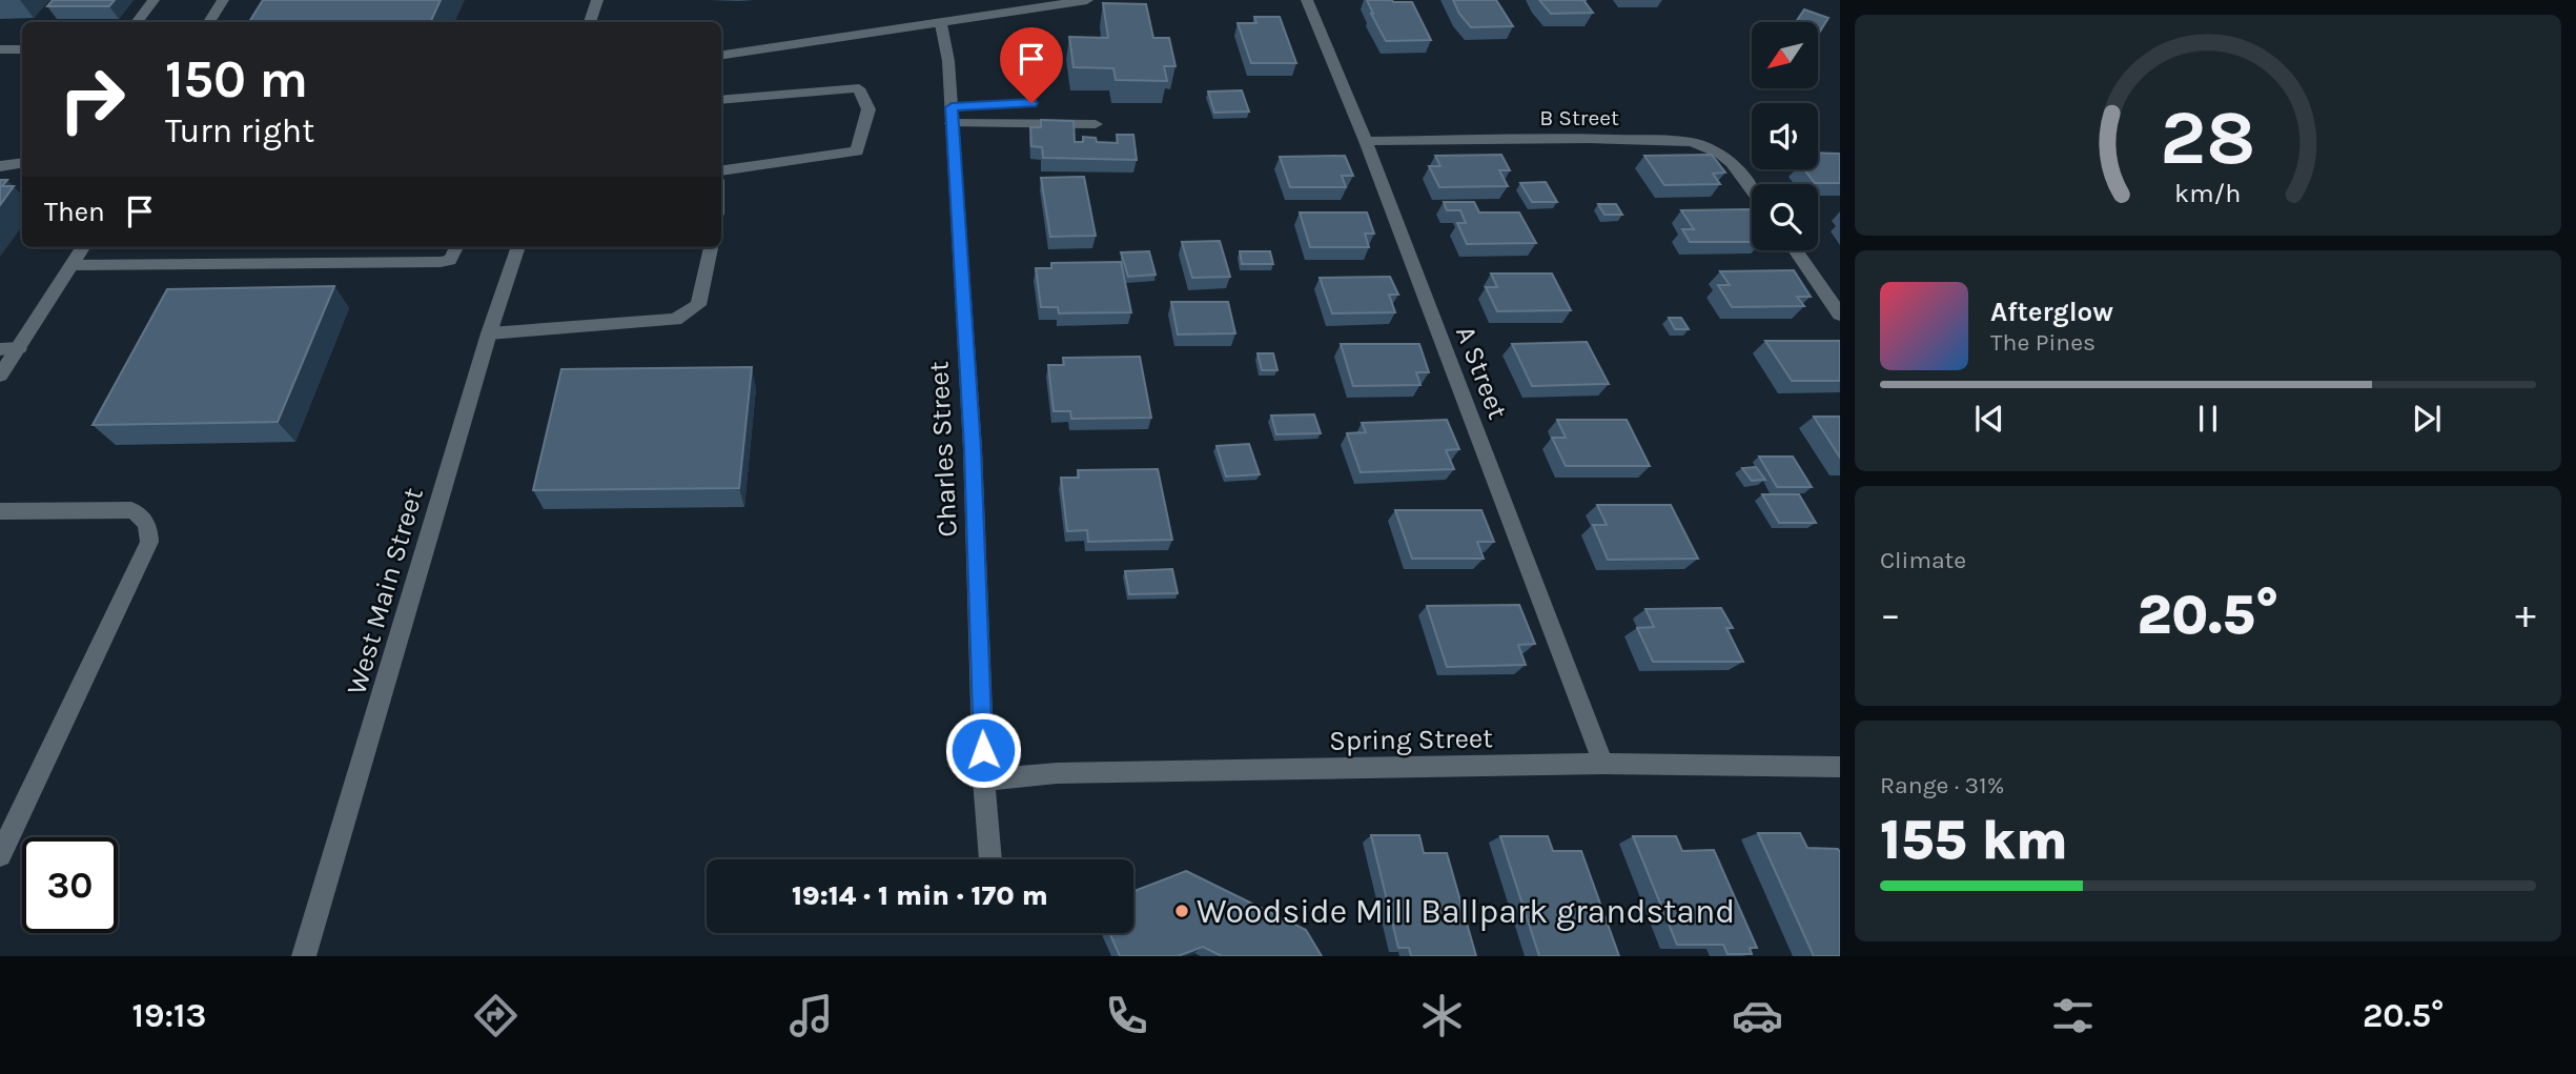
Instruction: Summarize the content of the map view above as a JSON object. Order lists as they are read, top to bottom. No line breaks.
{"streets":{"street":["B Street","A Street","Charles Street","West Main Street","Spring Street"]},"crossings":[["B Street","A Street"],["A Street","Spring Street"],["Charles Street","Spring Street"]],"places":["Woodside Mill Ballpark grandstand"],"north":"bottom left","page":{"turn":["150 m","Turn right"],"then":"Then","song":["Afterglow","The Pines"],"tile":["Climate",["Range · 31%","155 km"]],"heat":["−","20.5°","+"],"limit":"30","trip":"19:14 · 1 min · 170 m","tabs":["19:13","20.5°"],"gauge":["28","km/h"]}}
